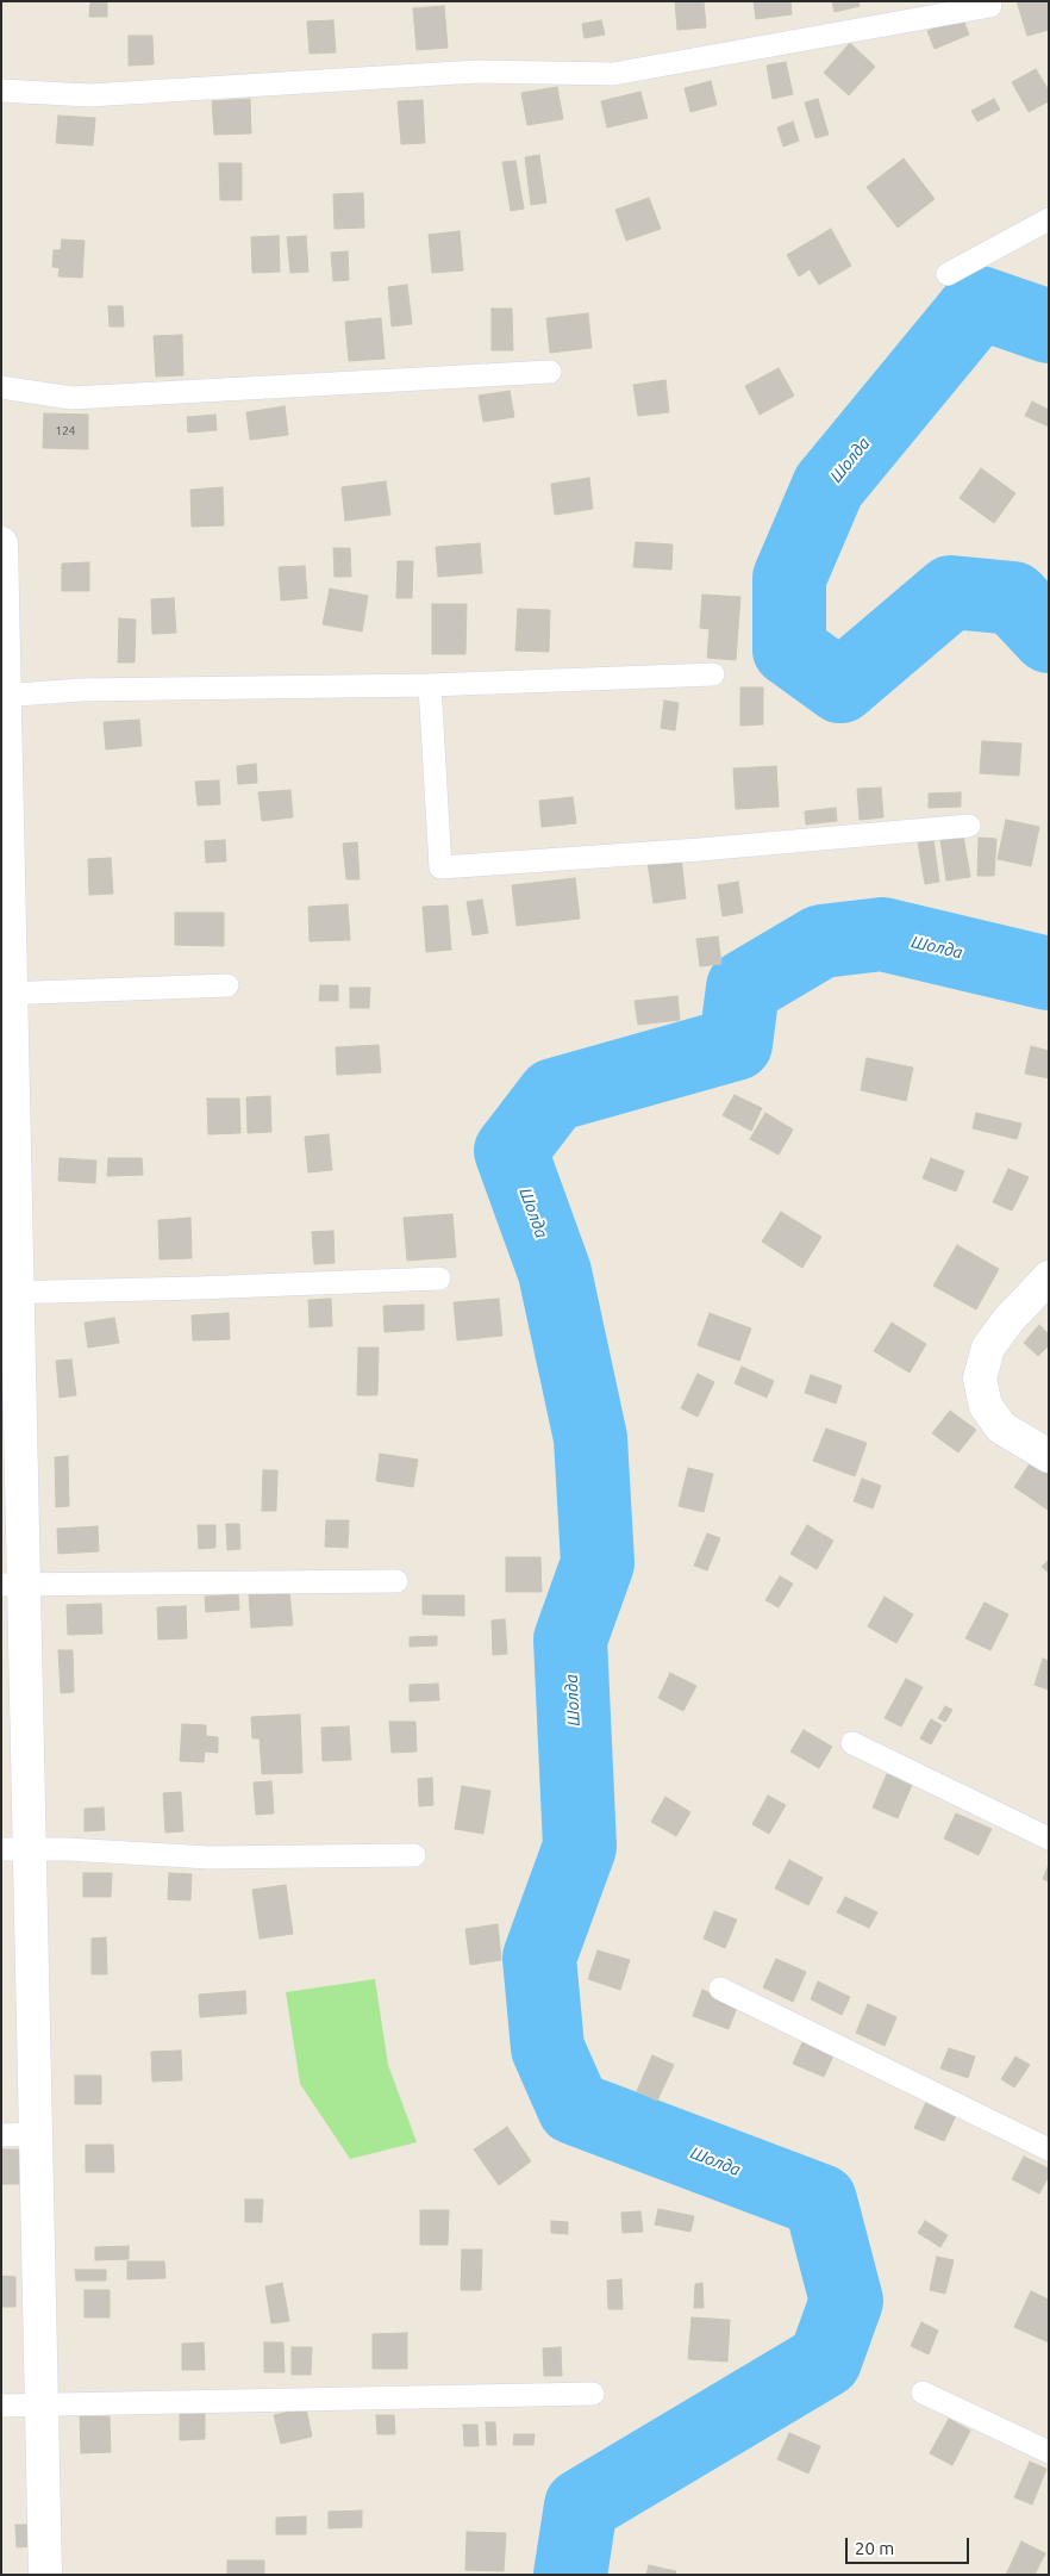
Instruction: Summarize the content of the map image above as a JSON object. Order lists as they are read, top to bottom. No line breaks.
{"water":["Шолда"],"house_numbers":["124"],"scale_bar":"20 m"}
